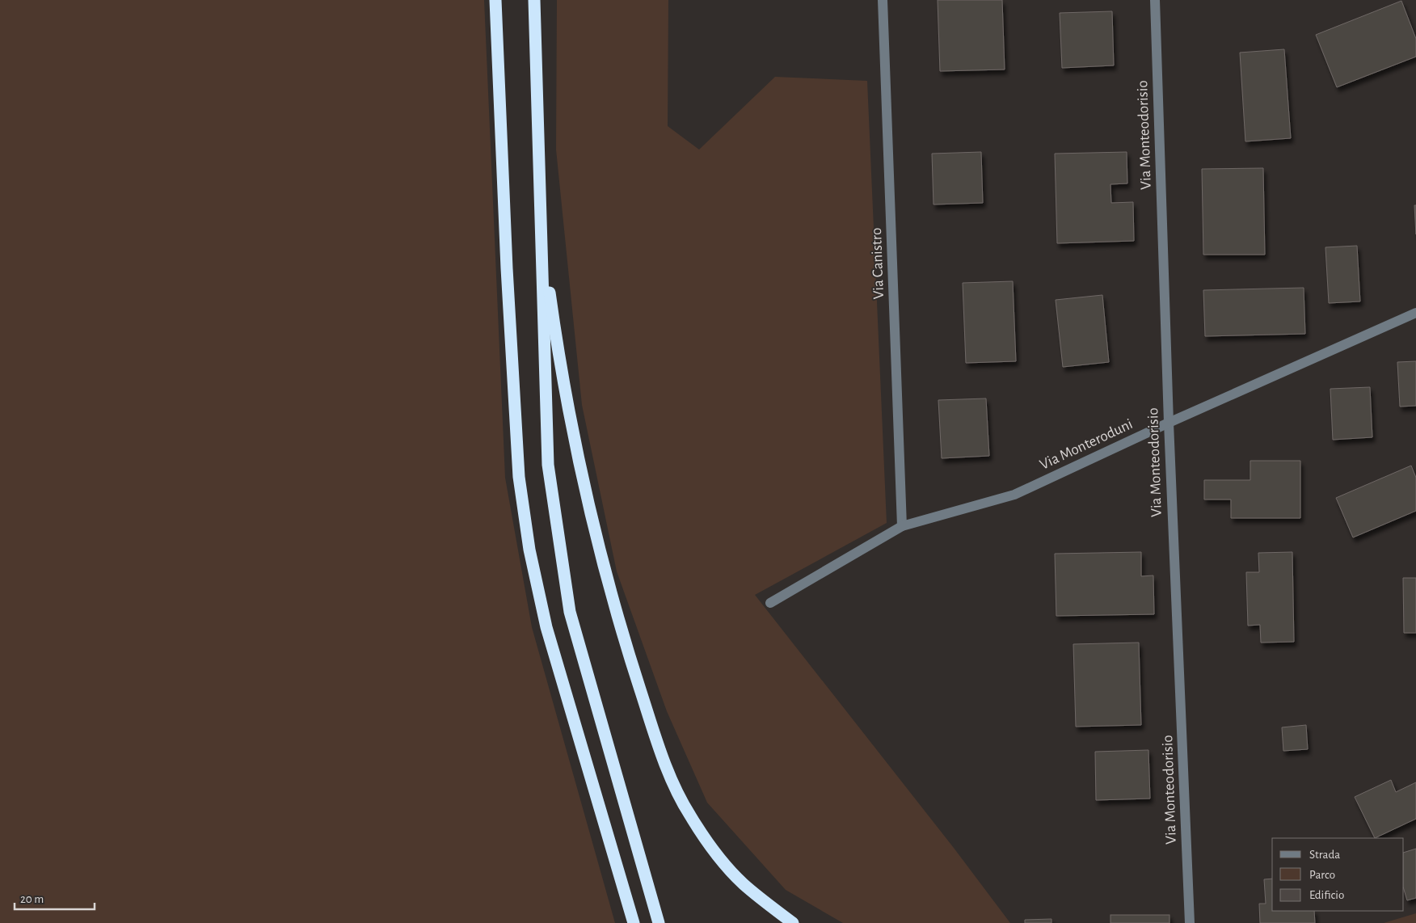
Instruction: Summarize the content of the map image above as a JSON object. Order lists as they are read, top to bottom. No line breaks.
{"streets":{"street":["Via Monteodorisio","Via Canistro","Via Monteroduni"]},"crossings":[["Via Monteodorisio","Via Monteroduni"],["Via Canistro","Via Monteroduni"]],"legend":["Strada","Parco","Edificio"],"scale_bar":"20 m"}
